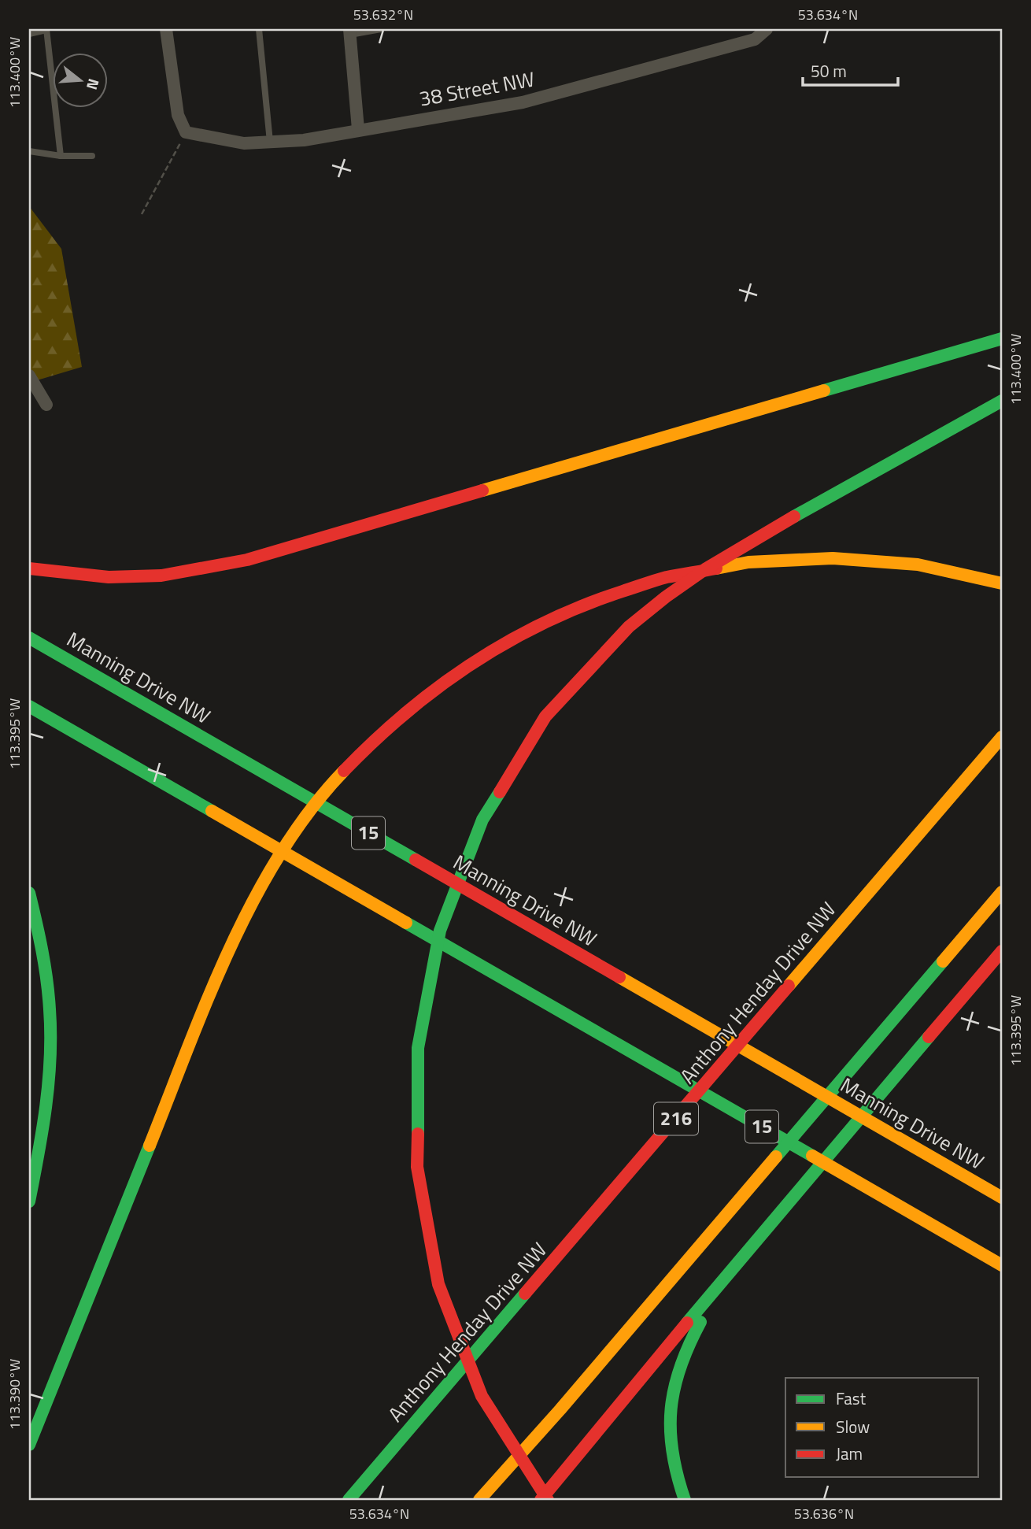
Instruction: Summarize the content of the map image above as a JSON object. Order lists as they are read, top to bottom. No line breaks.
{"streets":{"highway":["Manning Drive NW","15","Anthony Henday Drive NW","216"],"street":["38 Street NW"]},"legend":["Fast","Slow","Jam"],"scale_bar":"50 m","north":"right","coordinates":["53.632°N","53.634°N","113.400°W","113.395°W","113.390°W","53.636°N"]}
